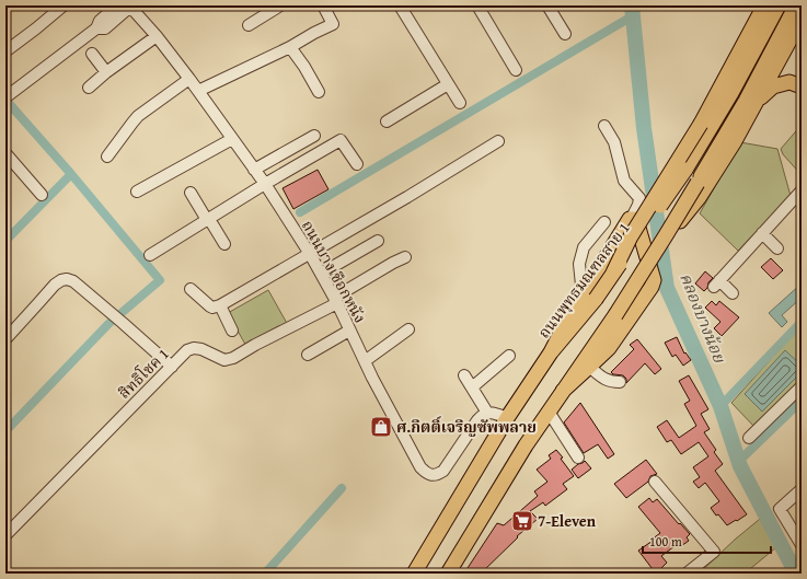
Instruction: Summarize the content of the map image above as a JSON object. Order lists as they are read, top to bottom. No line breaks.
{"streets":{"main road":["ถนนพุทธมณฑลสาย 1"],"street":["ถนนบางเชือกหนัง","สิทธิโชค 1"]},"crossings":[["ถนนบางเชือกหนัง","สิทธิโชค 1"]],"water":["คลองบางน้อย"],"places":{"shop":["ศ.กิตติ์เจริญซัพพลาย"],"supermarket":["7-Eleven"]},"scale_bar":"100 m"}
